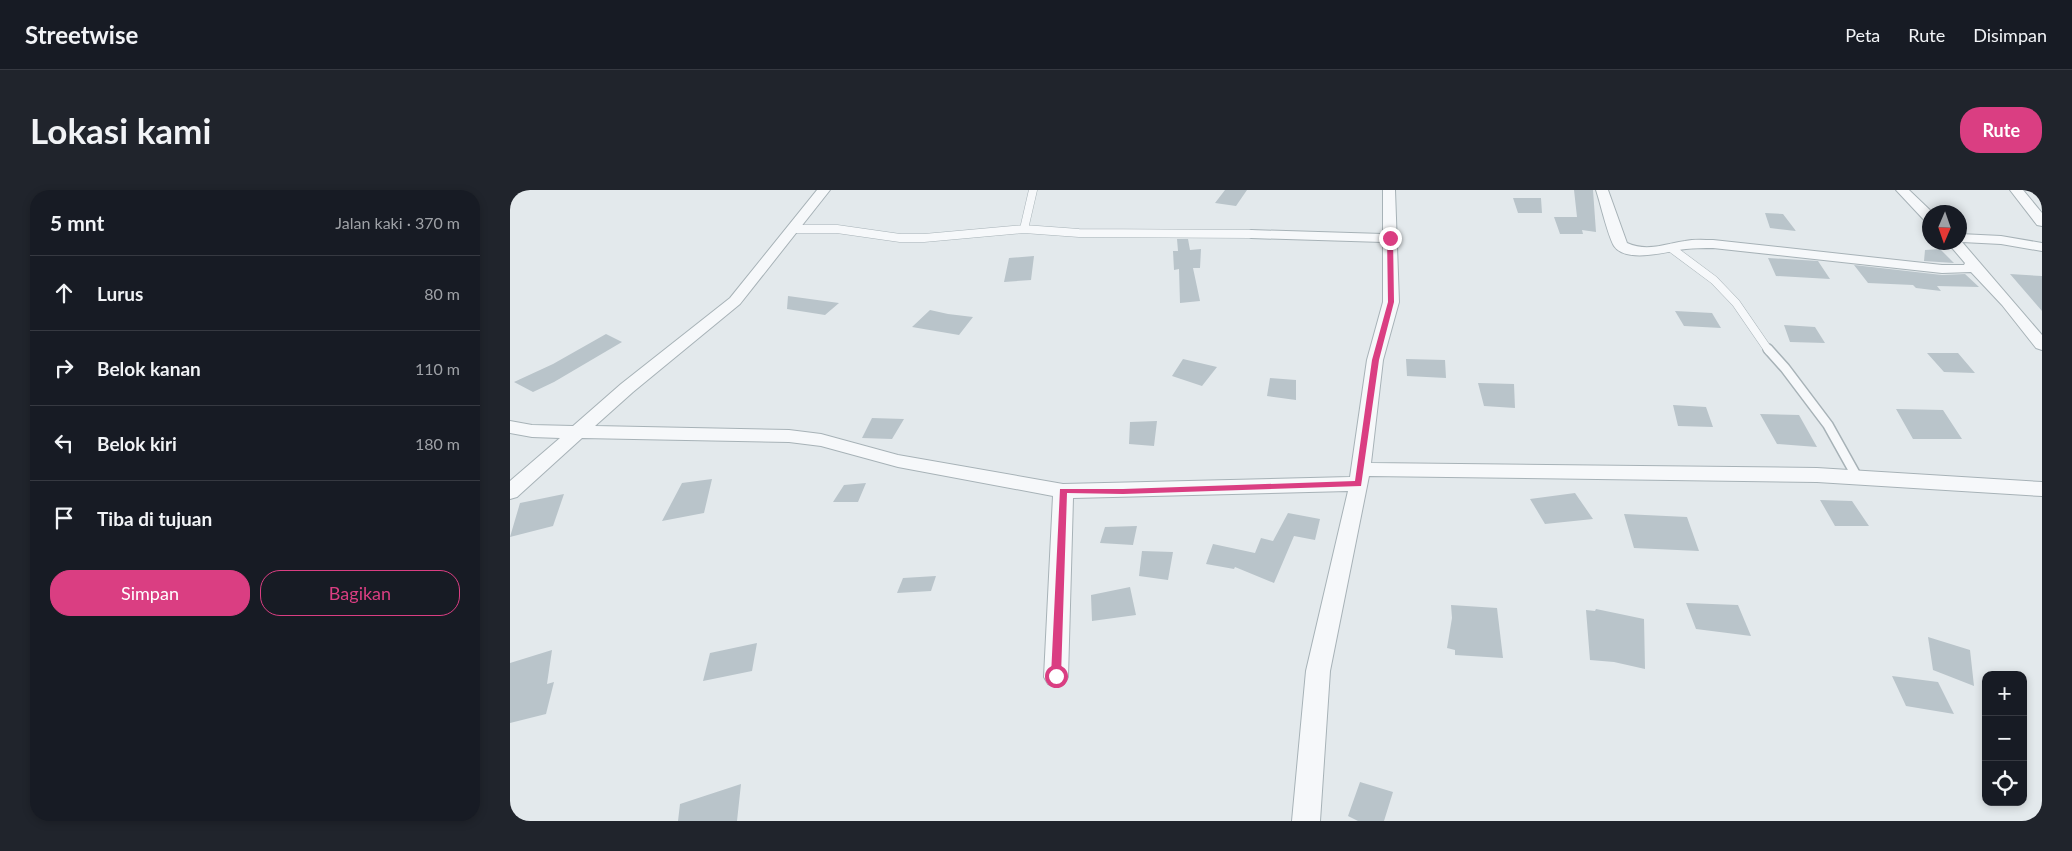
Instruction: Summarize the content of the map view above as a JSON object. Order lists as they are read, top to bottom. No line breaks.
{"north":"bottom","page":{"header":"Streetwise","nav":["Peta","Rute","Disimpan"],"buttons":["Rute",["Simpan","Bagikan"]],"title":"Lokasi kami","heading":["5 mnt","Jalan kaki · 370 m"],"list":[["Lurus","80 m"],["Belok kanan","110 m"],["Belok kiri","180 m"],"Tiba di tujuan"],"map_buttons":["+","−"]}}
